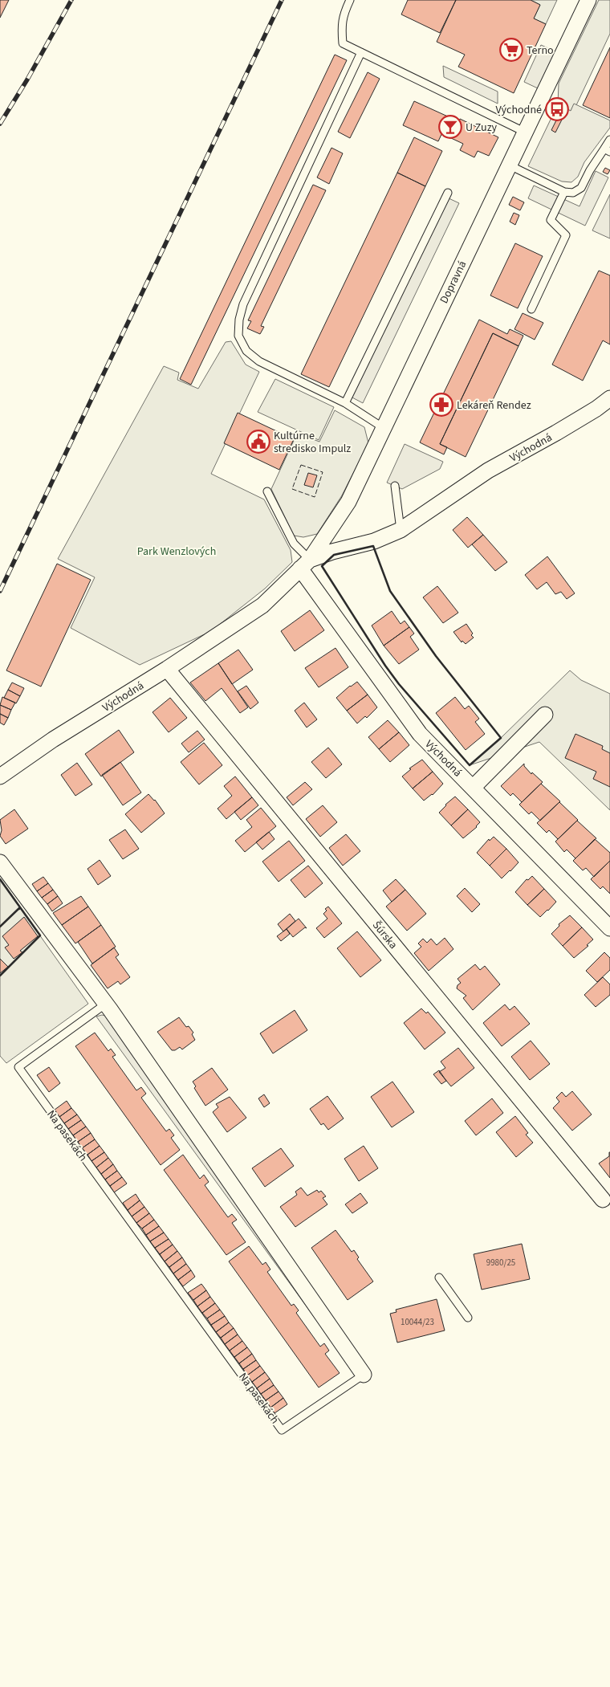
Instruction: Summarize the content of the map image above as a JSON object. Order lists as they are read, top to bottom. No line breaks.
{"streets":{"street":["Dopravná","Východná","Šúrska","Na pasekách"]},"crossings":[["Dopravná","Východná"],["Východná","Šúrska"]],"parks":["Park Wenzlových"],"places":{"supermarket":["Terno"],"bus stop":["Východné"],"bar":["U Zuzy"],"pharmacy":["Lekáreň Rendez"],"public building":["Kultúrne stredisko Impulz"]},"house_numbers":["9980/25","10044/23"]}
